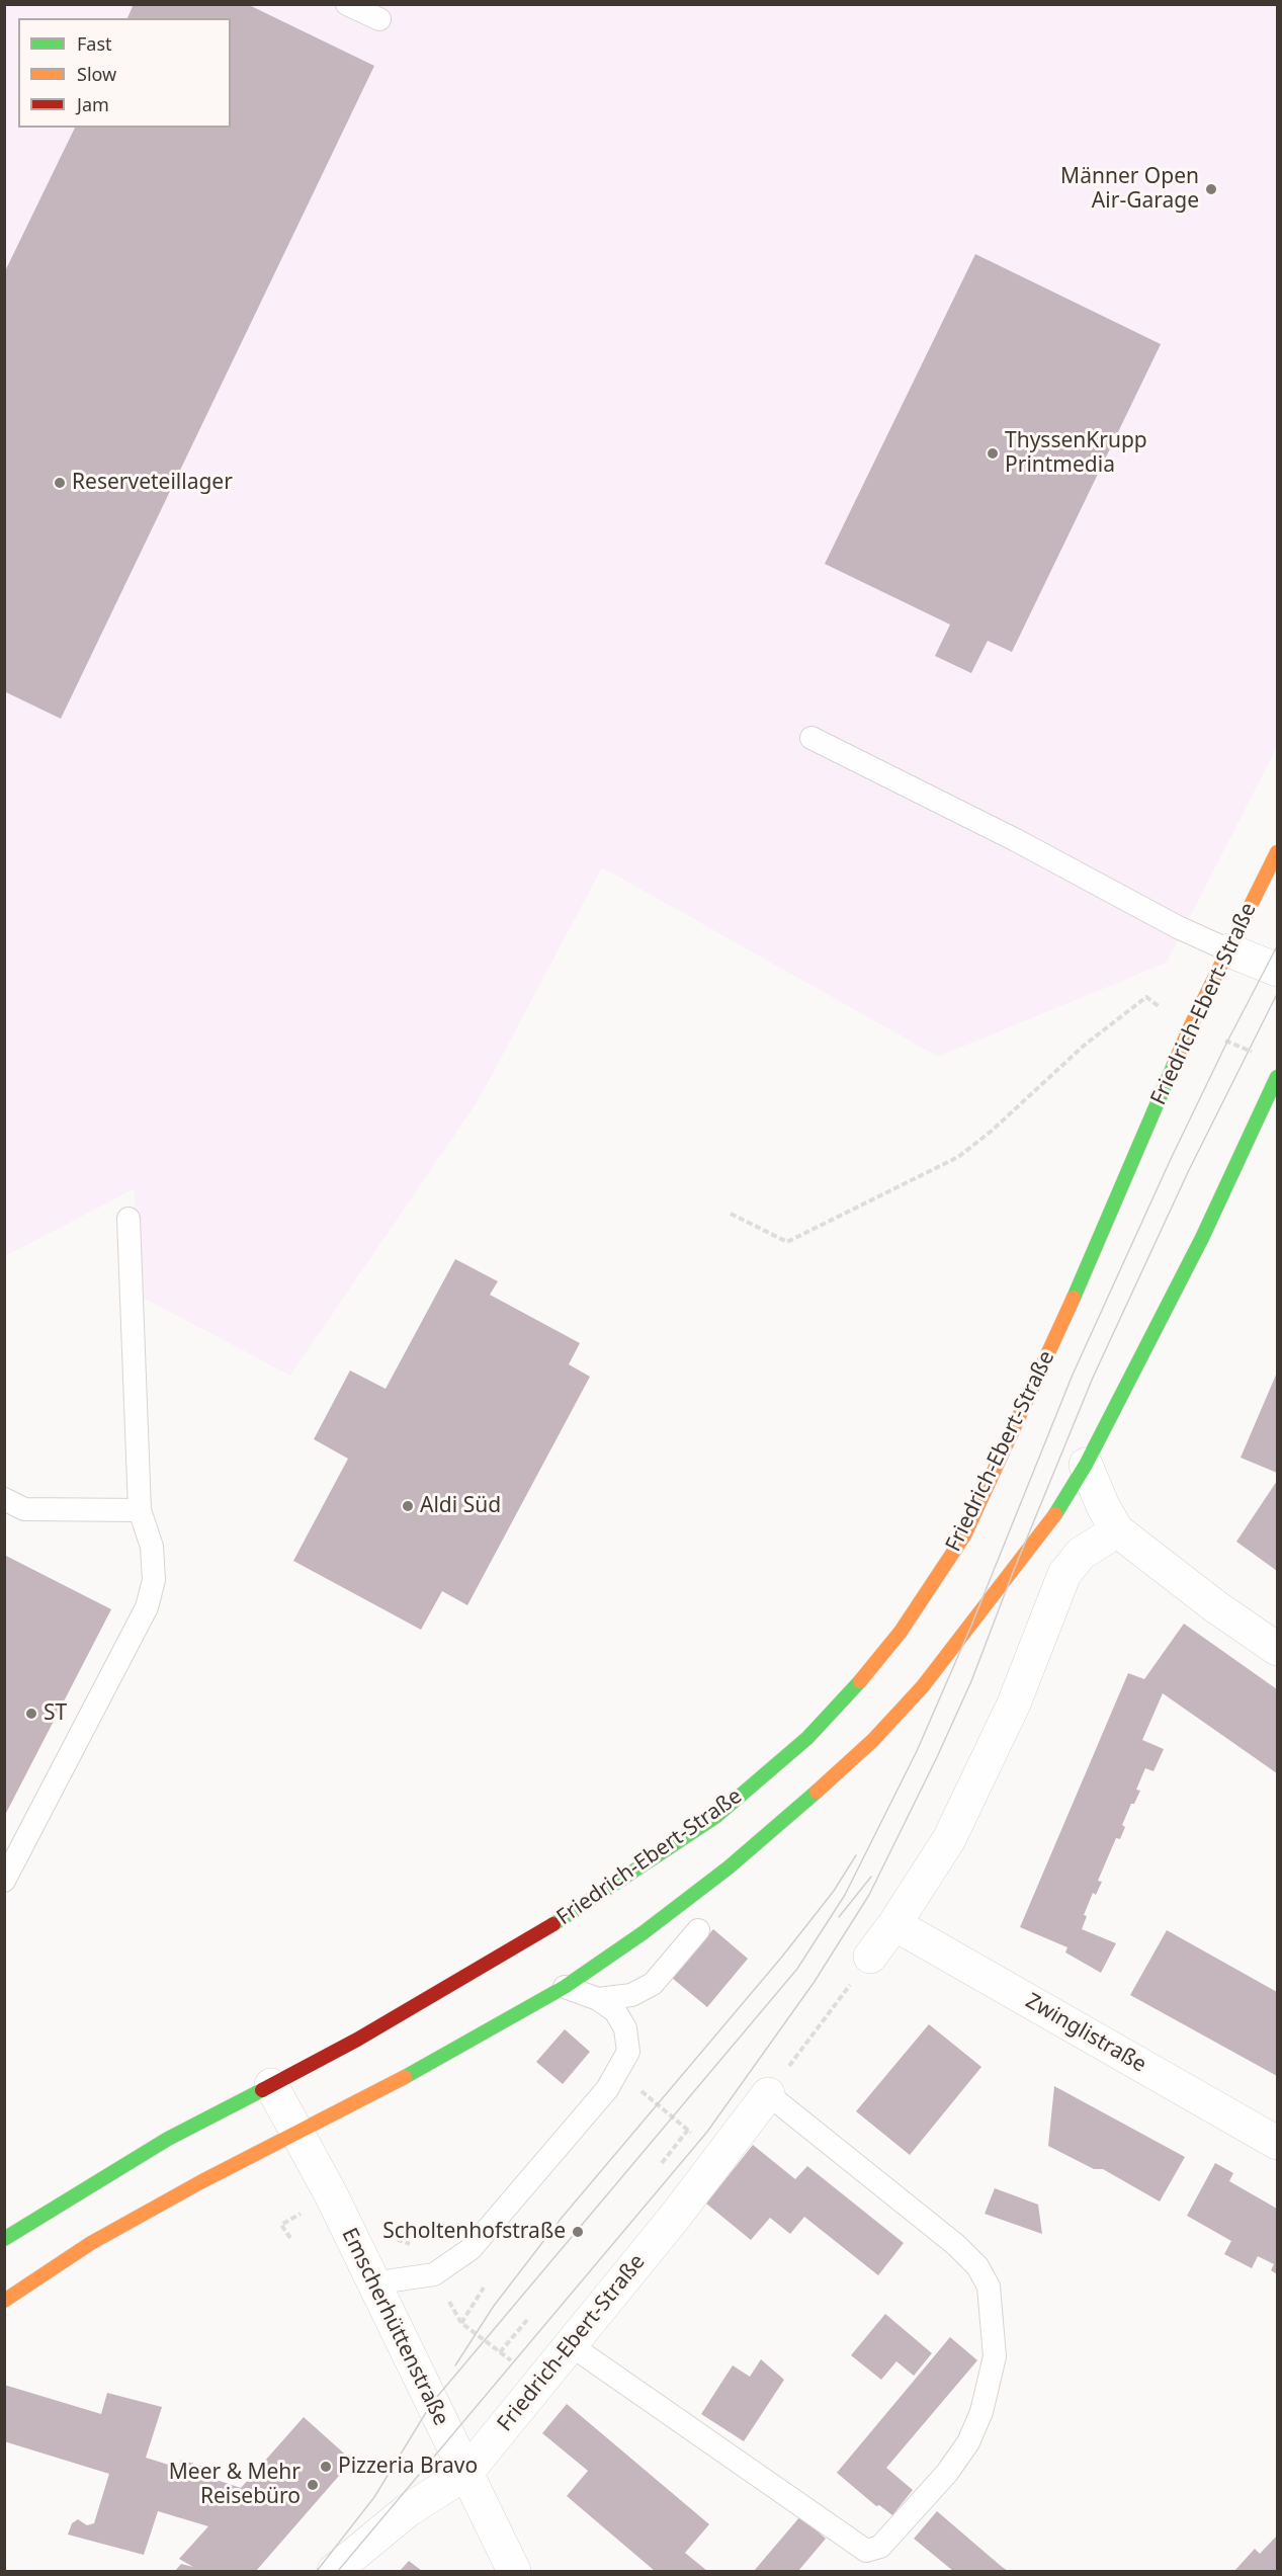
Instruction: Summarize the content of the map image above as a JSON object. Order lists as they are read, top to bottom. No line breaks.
{"streets":{"main road":["Friedrich-Ebert-Straße"],"street":["Zwinglistraße","Emscherhüttenstraße"]},"crossings":[["Friedrich-Ebert-Straße","Emscherhüttenstraße"]],"places":["Männer Open Air-Garage","ThyssenKrupp Printmedia","Reserveteillager","Aldi Süd","ST","Scholtenhofstraße","Pizzeria Bravo","Meer & Mehr Reisebüro"],"legend":["Fast","Slow","Jam"]}
